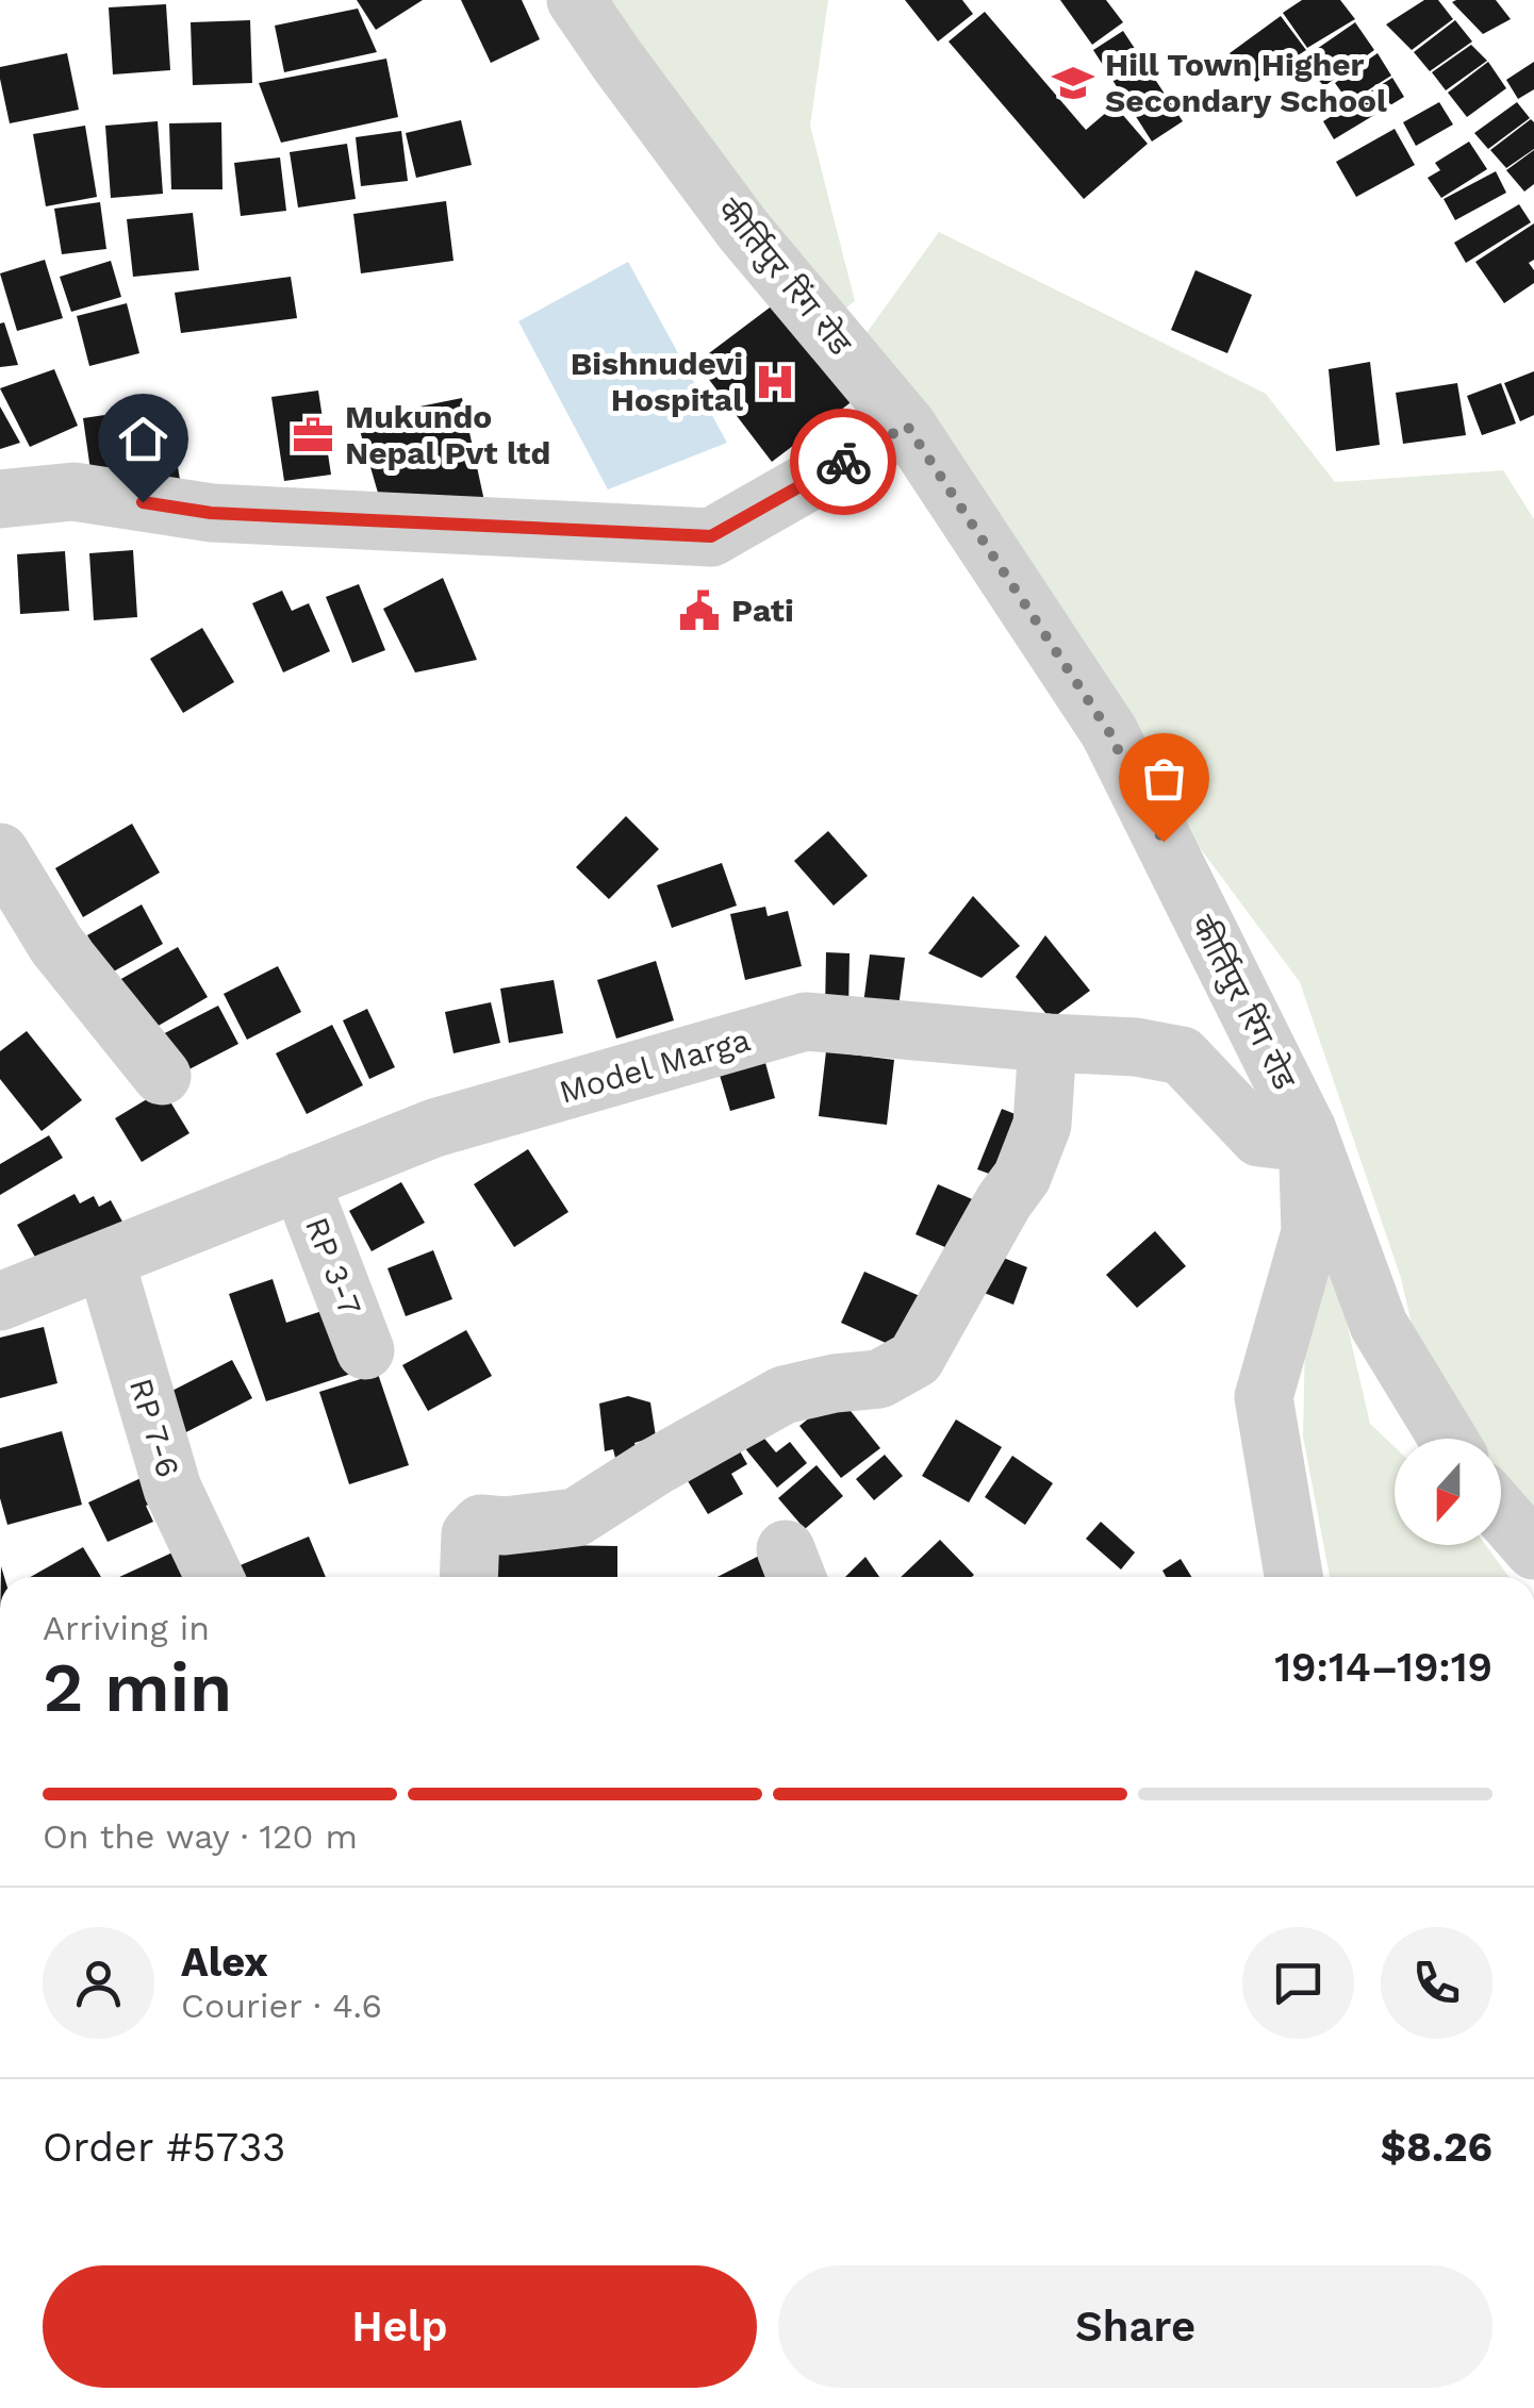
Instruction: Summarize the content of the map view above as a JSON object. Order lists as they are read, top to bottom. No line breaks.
{"streets":{"street":["कीर्तिपुर रिंग रोड","Model Marga","RP 3-7","RP 7-6"]},"crossings":[["कीर्तिपुर रिंग रोड","Model Marga"],["Model Marga","RP 3-7"],["Model Marga","RP 7-6"]],"places":{"school or university":["Hill Town Higher Secondary School"],"hospital":["Bishnudevi Hospital"],"office":["Mukundo Nepal Pvt ltd"],"public building":["Pati"]},"north":"bottom","page":{"heading":["2 min","Arriving in","19:14–19:19"],"panel":["Alex","Courier · 4.6","Order #5733","$8.26"],"bar":"On the way · 120 m","buttons":["Help","Share"]}}
